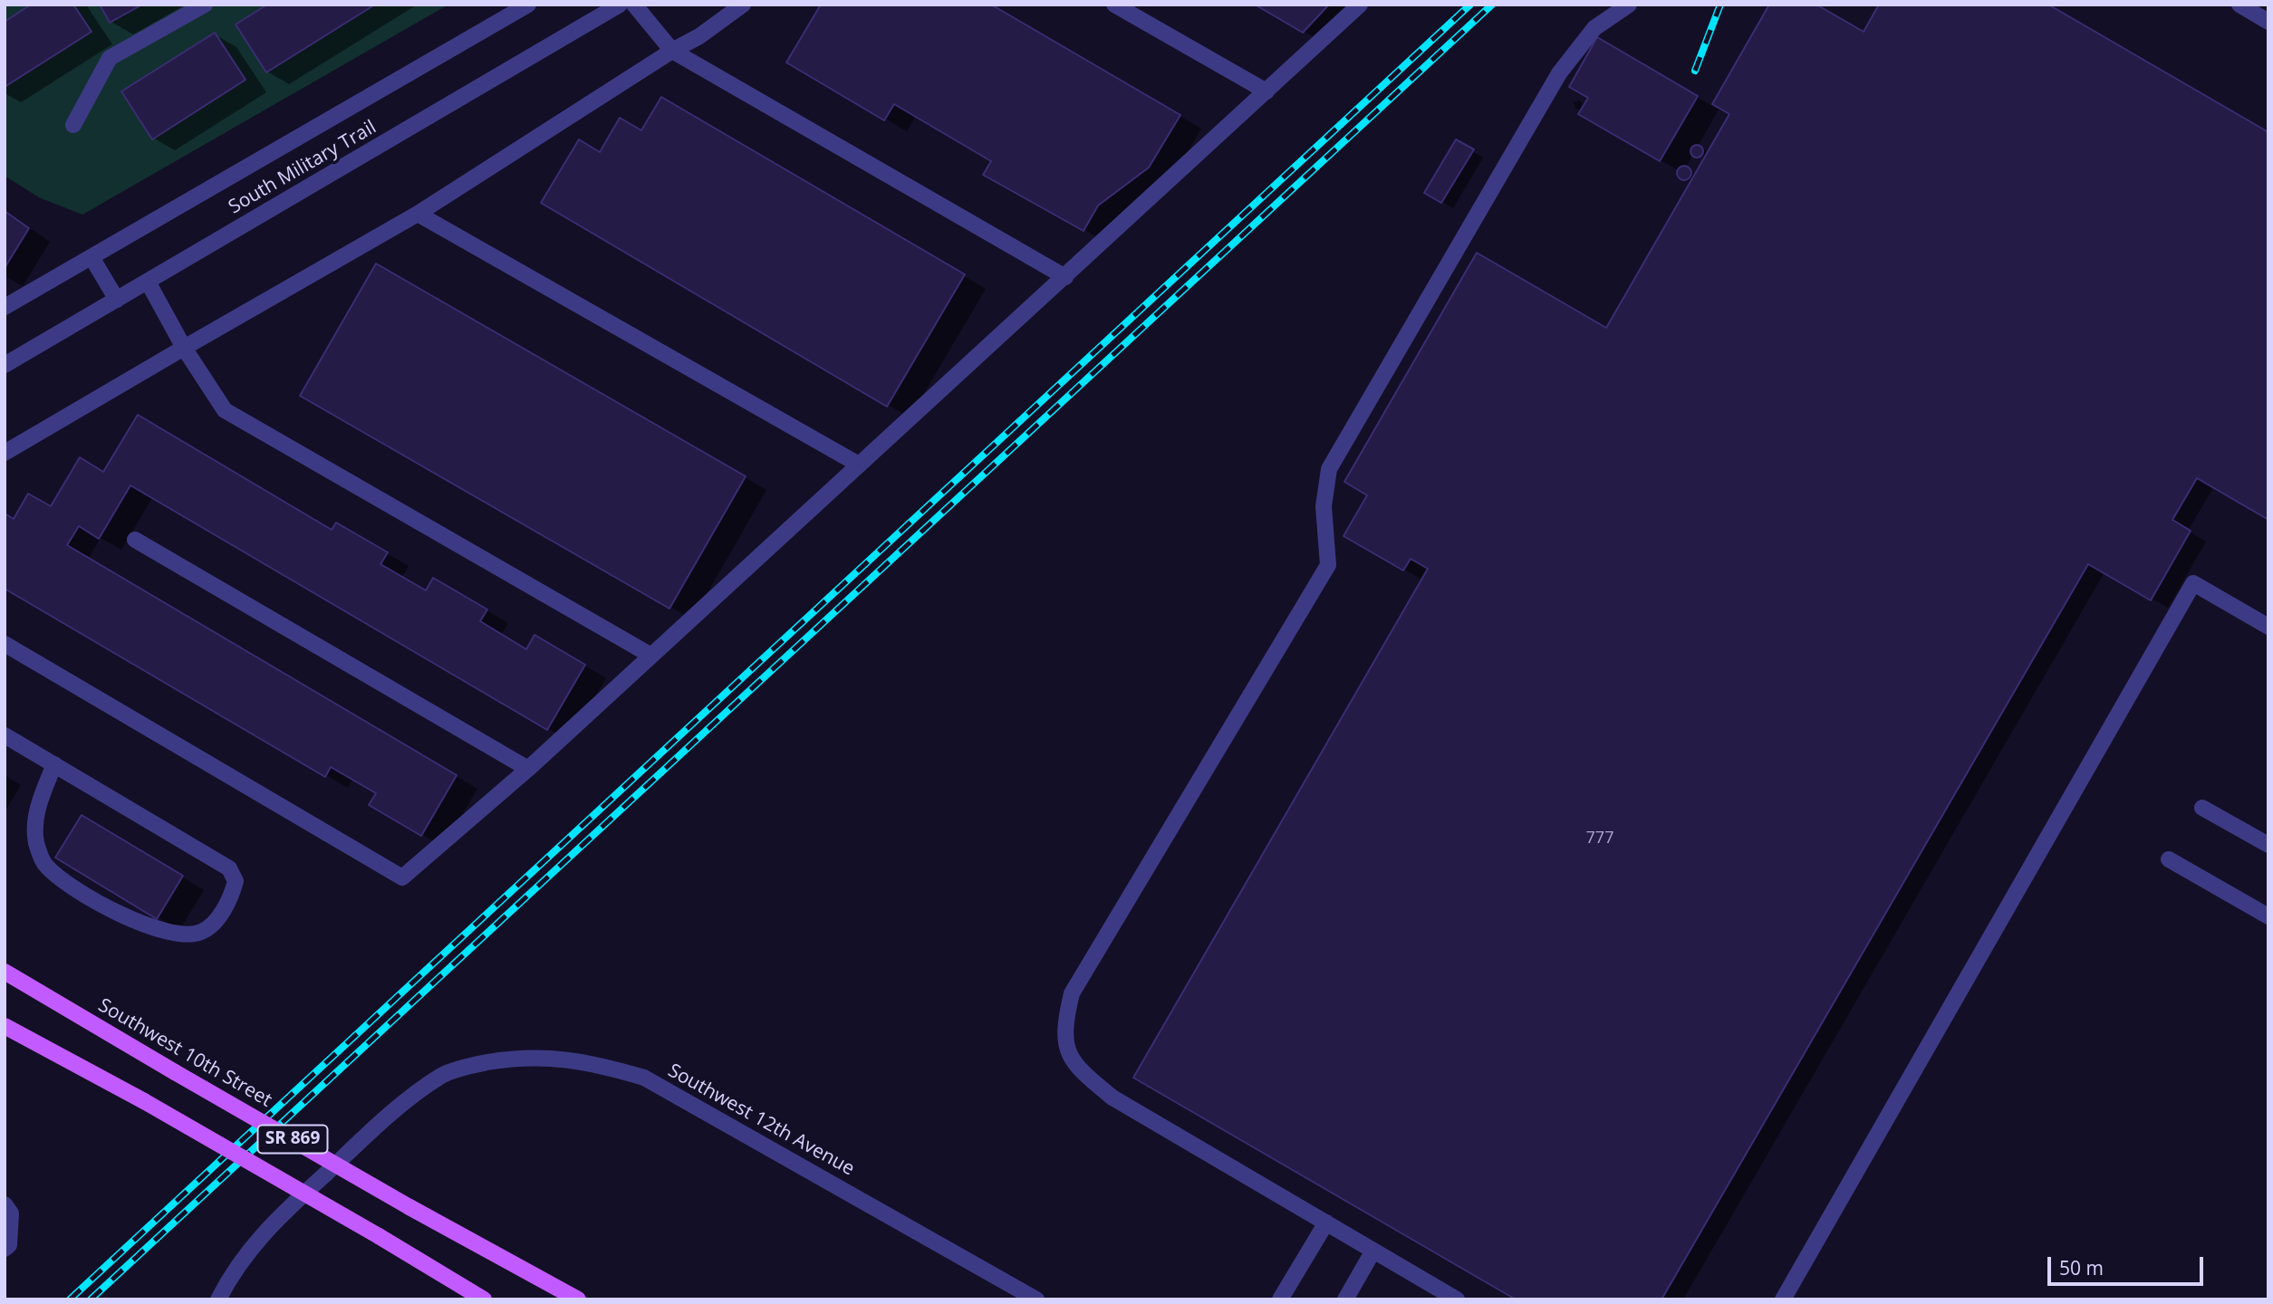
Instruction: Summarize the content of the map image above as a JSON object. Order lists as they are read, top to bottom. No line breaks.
{"streets":{"main road":["Southwest 10th Street","SR 869"],"street":["South Military Trail","Southwest 12th Avenue"]},"house_numbers":["777"],"scale_bar":"50 m"}
